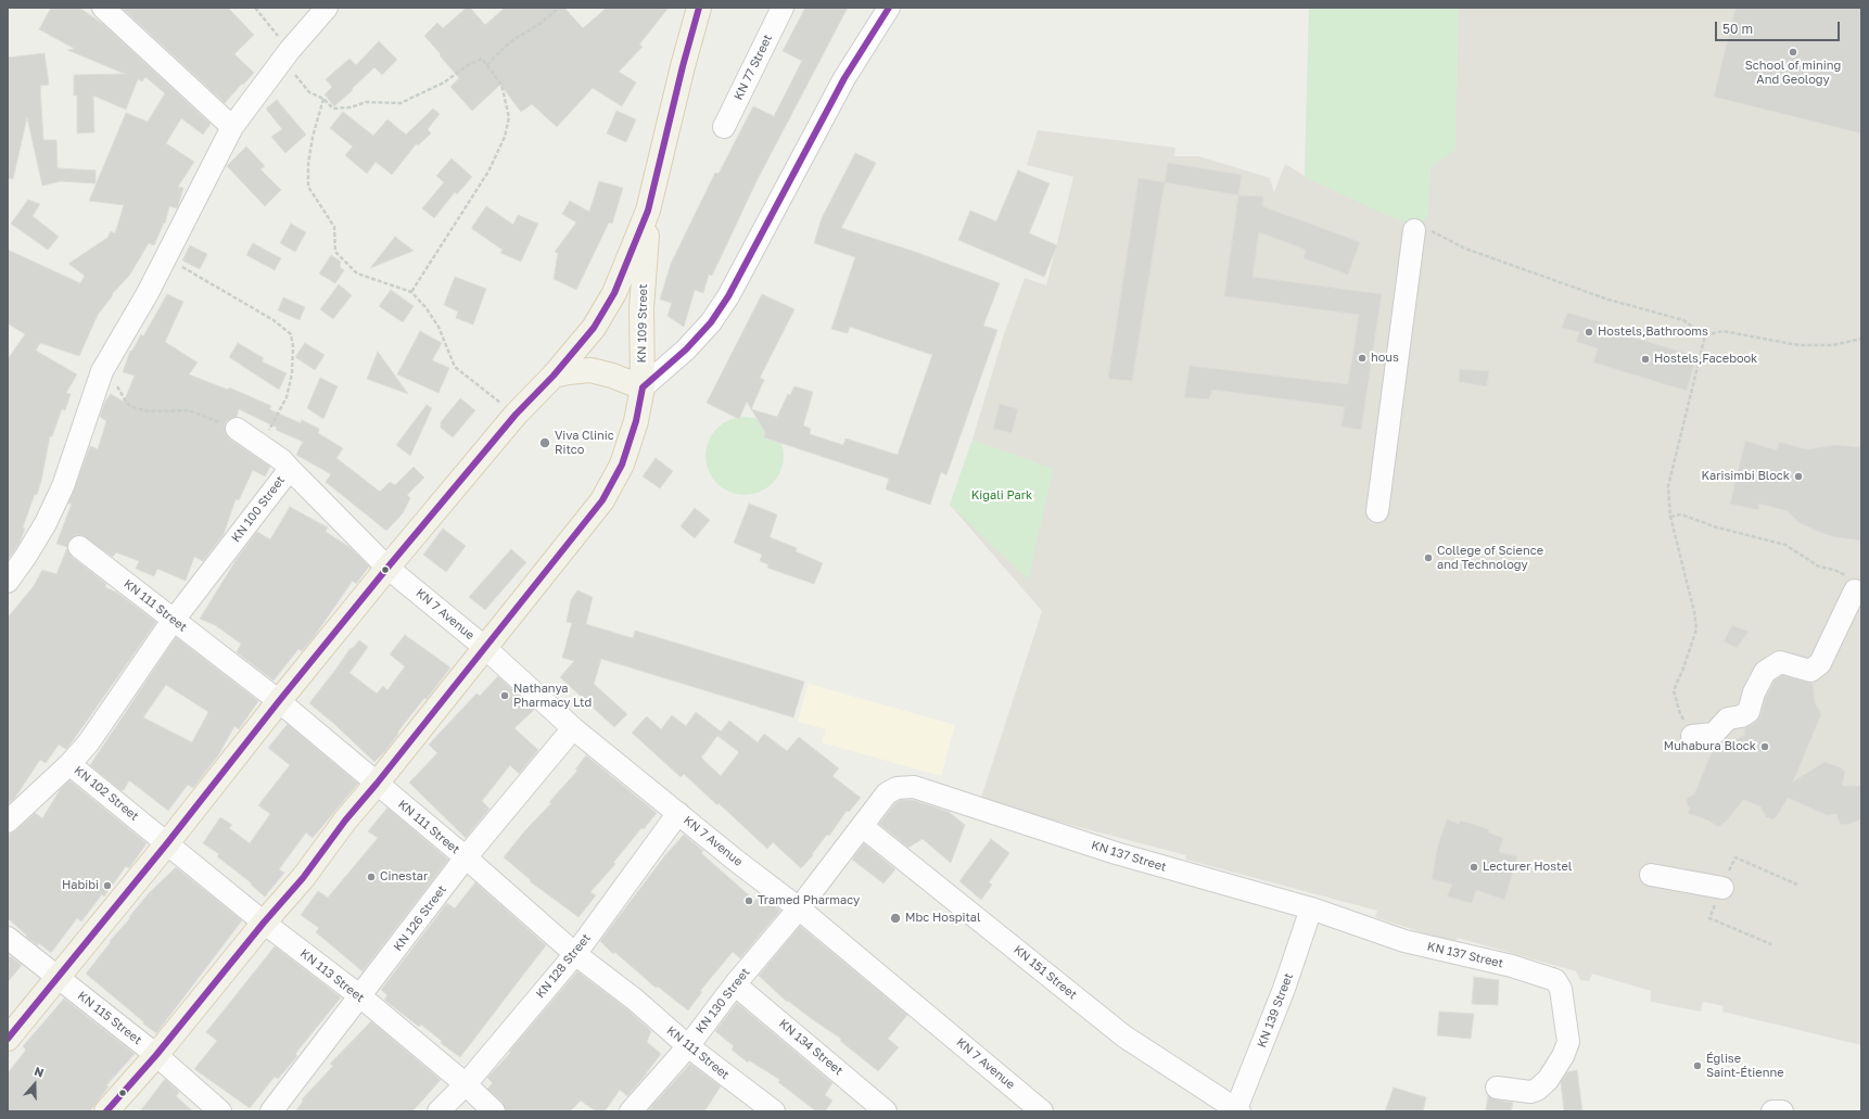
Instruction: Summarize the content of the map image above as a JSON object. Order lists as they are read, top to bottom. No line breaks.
{"streets":{"main road":["KN 109 Street"],"street":["KN 77 Street","KN 100 Street","KN 111 Street","KN 7 Avenue","KN 102 Street","KN 137 Street","KN 126 Street","KN 128 Street","KN 151 Street","KN 113 Street","KN 130 Street","KN 139 Street","KN 115 Street","KN 134 Street"]},"crossings":[["KN 109 Street","KN 111 Street"],["KN 109 Street","KN 7 Avenue"],["KN 109 Street","KN 113 Street"],["KN 109 Street","KN 115 Street"],["KN 100 Street","KN 111 Street"],["KN 100 Street","KN 7 Avenue"],["KN 100 Street","KN 102 Street"],["KN 111 Street","KN 126 Street"],["KN 111 Street","KN 128 Street"],["KN 111 Street","KN 130 Street"],["KN 7 Avenue","KN 137 Street"],["KN 7 Avenue","KN 126 Street"],["KN 7 Avenue","KN 128 Street"],["KN 7 Avenue","KN 130 Street"],["KN 102 Street","KN 113 Street"],["KN 137 Street","KN 151 Street"],["KN 137 Street","KN 130 Street"],["KN 137 Street","KN 139 Street"],["KN 126 Street","KN 113 Street"],["KN 128 Street","KN 113 Street"],["KN 151 Street","KN 139 Street"],["KN 130 Street","KN 134 Street"]],"parks":["Kigali Park"],"places":["School of mining And Geology","Hostels,Bathrooms","hous","Hostels,Facebook","Viva Clinic Ritco","Karisimbi Block","College of Science and Technology","Nathanya Pharmacy Ltd","Muhabura Block","Lecturer Hostel","Cinestar","Habibi","Tramed Pharmacy","Mbc Hospital","Église Saint-Étienne"],"scale_bar":"50 m","north":"top"}
